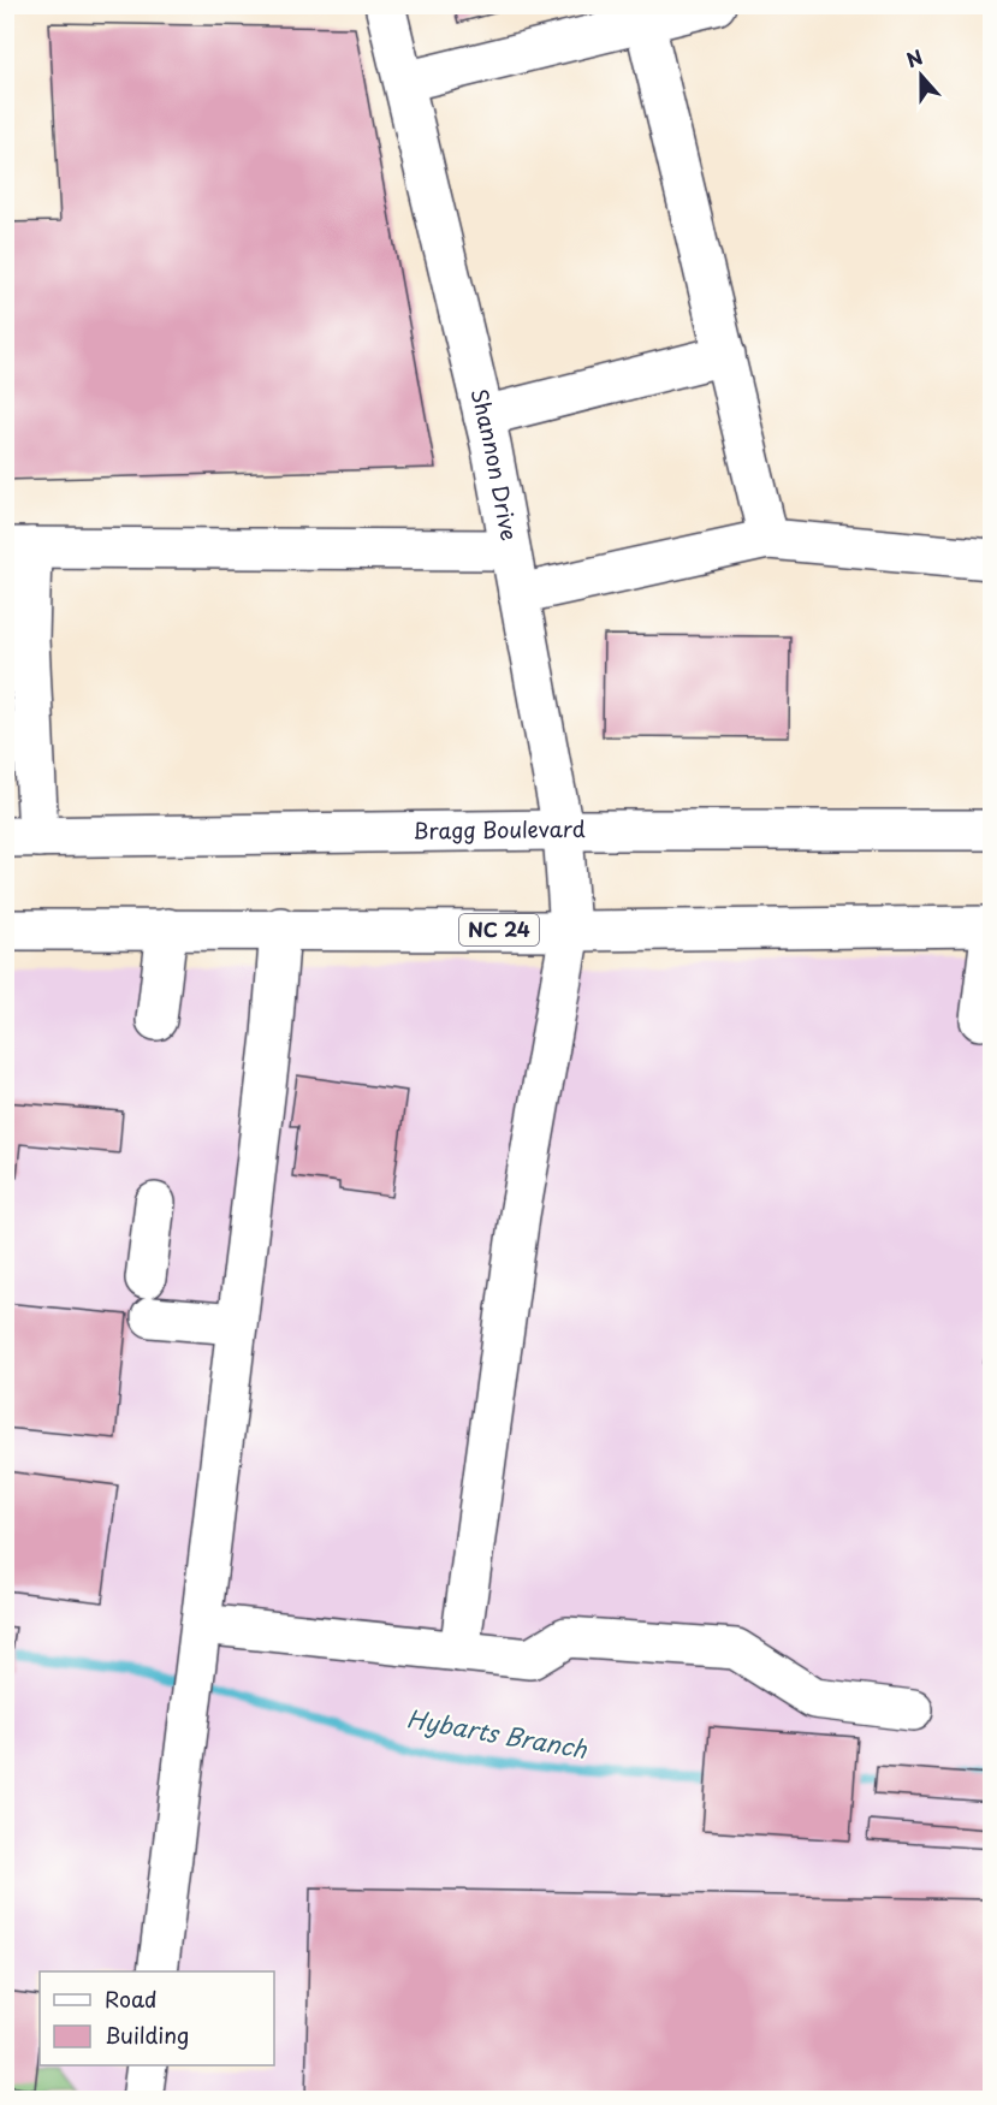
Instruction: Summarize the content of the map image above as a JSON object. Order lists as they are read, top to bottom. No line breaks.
{"streets":{"main road":["Shannon Drive","Bragg Boulevard","NC 24"]},"crossings":[["Shannon Drive","Bragg Boulevard"],["Shannon Drive","NC 24"]],"water":["Hybarts Branch"],"legend":["Road","Building"],"north":"top"}
